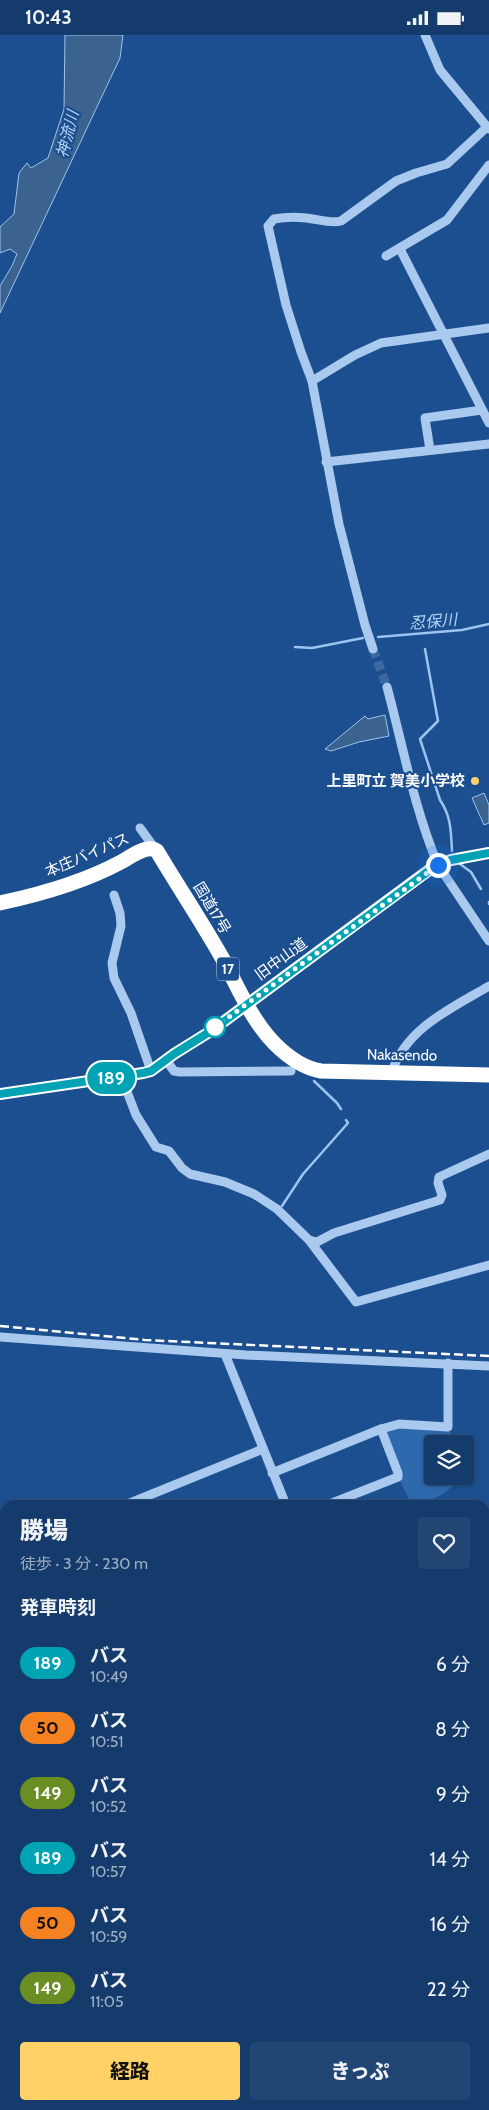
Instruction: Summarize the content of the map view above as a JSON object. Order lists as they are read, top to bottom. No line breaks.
{"streets":{"highway":["本庄バイパス","国道17号","17","Nakasendo"],"main road":["旧中山道"]},"crossings":[["本庄バイパス","国道17号"],["国道17号","旧中山道"],["国道17号","Nakasendo"]],"water":["神流川","忍保川"],"places":["上里町立 賀美小学校"],"lines":["bus line 189"],"page":{"status":"10:43","on_map":"189","heading":[["勝場","徒歩 · 3 分 · 230 m"],"発車時刻"],"list":[{"mark":"189","name":"バス","note":"10:49","value":"6 分"},{"mark":"50","name":"バス","note":"10:51","value":"8 分"},{"mark":"149","name":"バス","note":"10:52","value":"9 分"},{"mark":"189","name":"バス","note":"10:57","value":"14 分"},{"mark":"50","name":"バス","note":"10:59","value":"16 分"},{"mark":"149","name":"バス","note":"11:05","value":"22 分"}],"buttons":["経路","きっぷ"]}}
